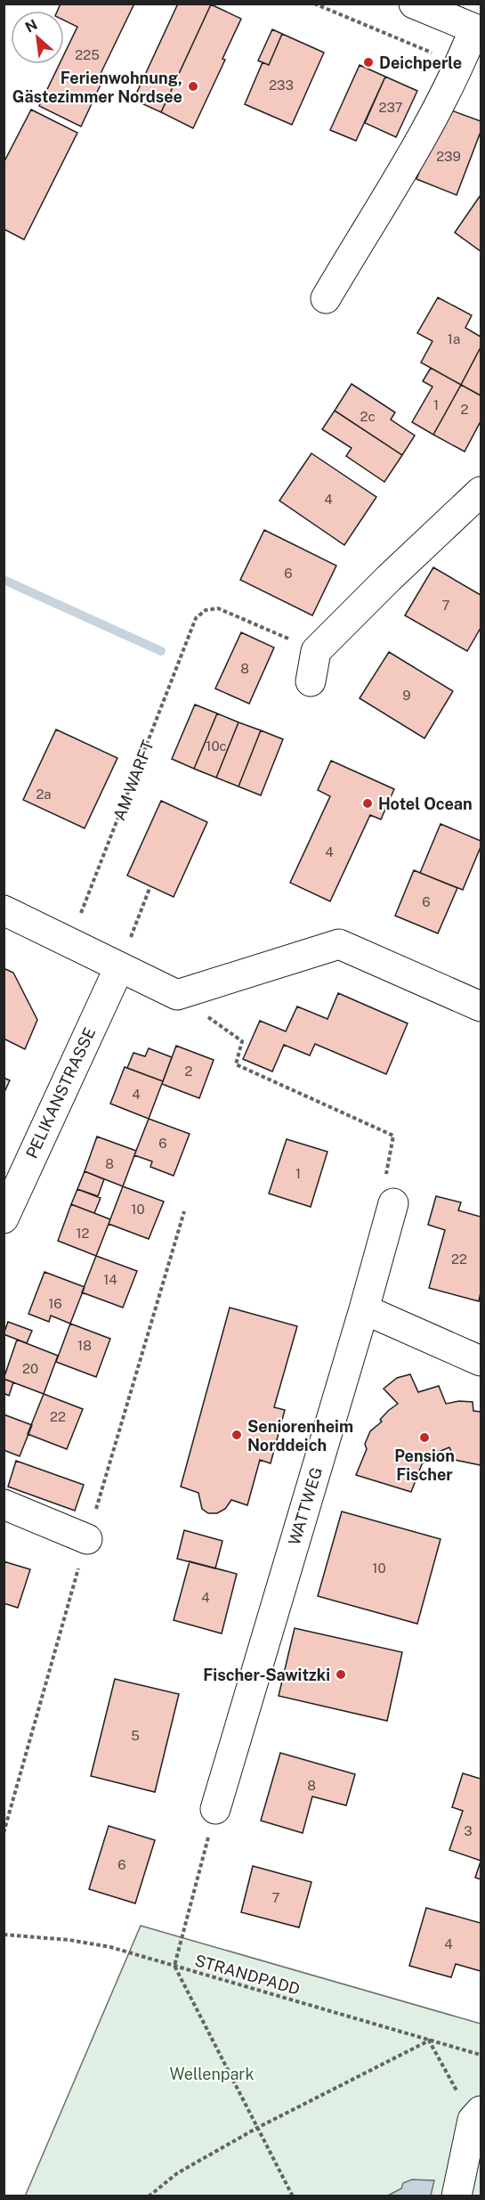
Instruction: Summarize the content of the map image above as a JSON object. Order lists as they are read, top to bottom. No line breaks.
{"streets":{"street":["PELIKANSTRASSE","WATTWEG"],"path":["AM WARFT","STRANDPADD"]},"parks":["Wellenpark"],"places":["Deichperle","Ferienwohnung, Gästezimmer Nordsee","Hotel Ocean","Seniorenheim Norddeich","Pension Fischer","Fischer-Sawitzki"],"house_numbers":["225","233","237","239","1a","1","2","2c","4","6","7","8","9","10c","2a","4","6","2","4","6","8","1","10","12","22","14","16","18","20","22","10","4","5","8","3","6","7","4"],"north":"top left"}
